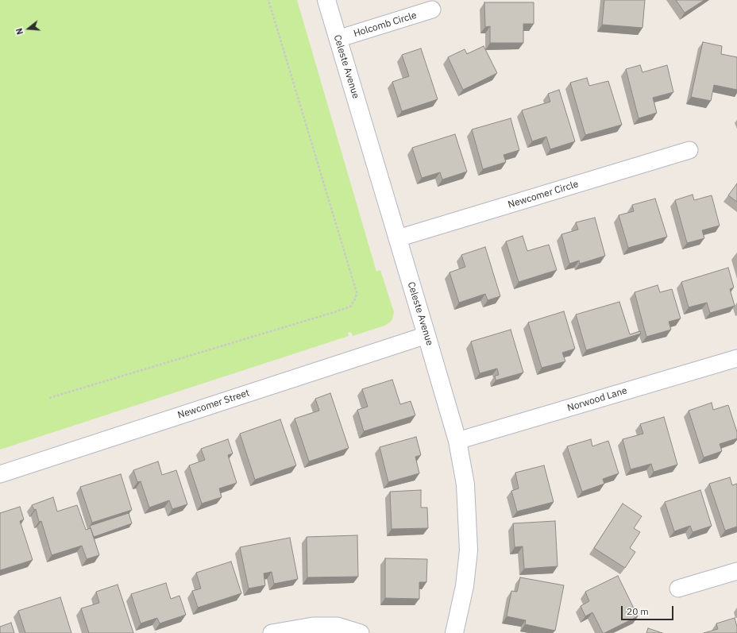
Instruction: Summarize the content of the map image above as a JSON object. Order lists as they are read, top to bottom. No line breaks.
{"streets":{"street":["Holcomb Circle","Celeste Avenue","Newcomer Circle","Norwood Lane","Newcomer Street"]},"crossings":[["Holcomb Circle","Celeste Avenue"],["Celeste Avenue","Newcomer Circle"],["Celeste Avenue","Norwood Lane"],["Celeste Avenue","Newcomer Street"]],"scale_bar":"20 m","north":"left"}
